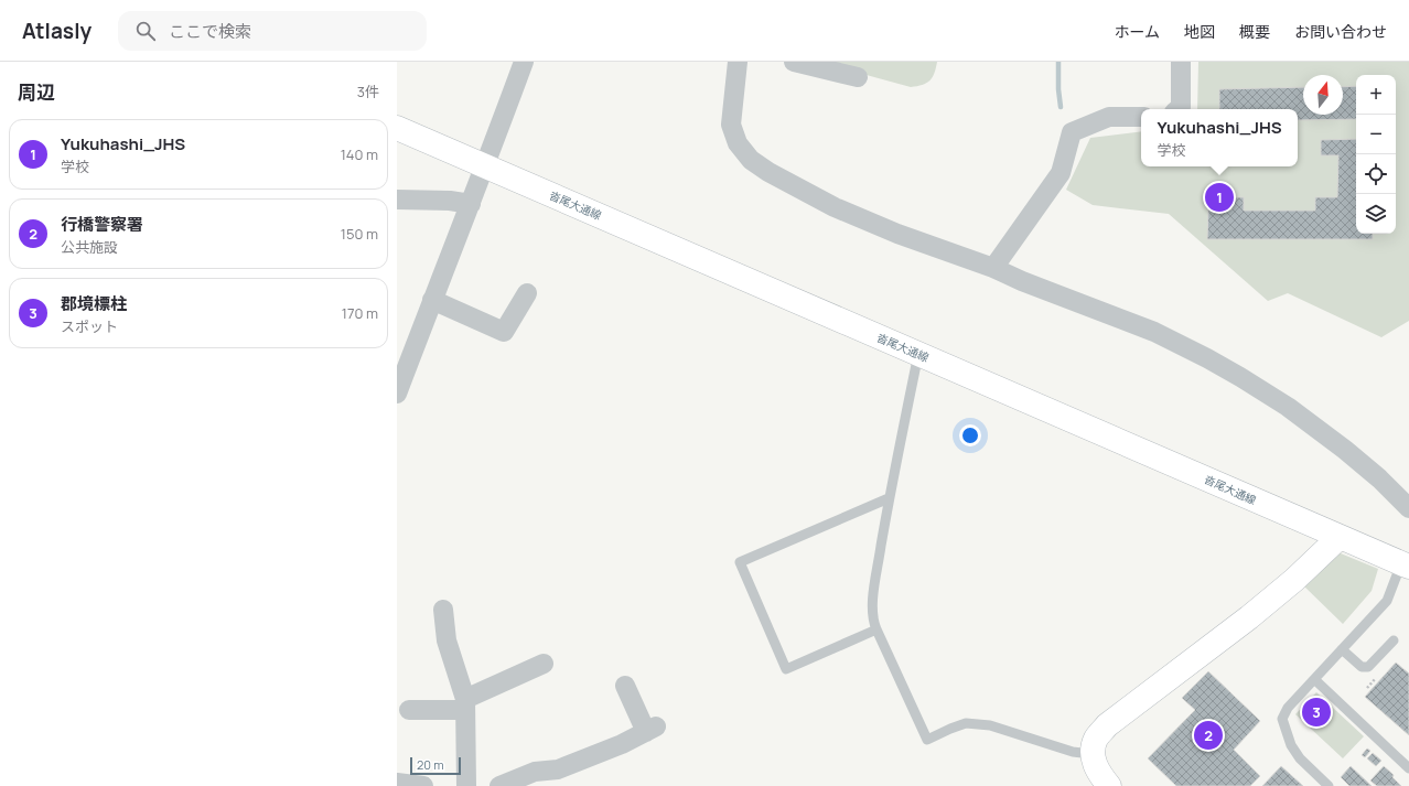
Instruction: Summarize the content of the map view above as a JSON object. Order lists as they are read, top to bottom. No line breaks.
{"streets":{"main road":["沓尾大通線"]},"scale_bar":"20 m","north":"top","page":{"header":"Atlasly","search":"ここで検索","nav":["ホーム","地図","概要","お問い合わせ"],"heading":["周辺","3件"],"map_buttons":["+","−"],"popup":["Yukuhashi_JHS","学校"],"list":[{"mark":"1","name":"Yukuhashi_JHS","note":"学校","value":"140 m"},{"mark":"2","name":"行橋警察署","note":"公共施設","value":"150 m"},{"mark":"3","name":"郡境標柱","note":"スポット","value":"170 m"}],"pins":["1","3","2"],"scale":"20 m"}}
